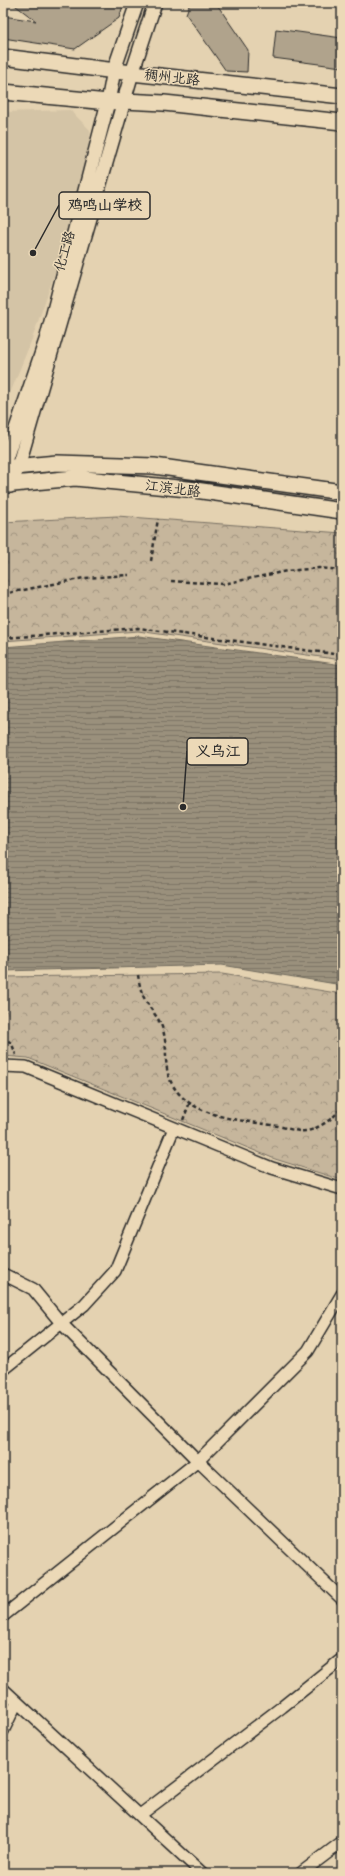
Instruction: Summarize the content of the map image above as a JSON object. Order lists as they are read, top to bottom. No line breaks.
{"streets":{"main road":["稠州北路","江滨北路"],"street":["化工路"]},"crossings":[["稠州北路","化工路"],["化工路","江滨北路"]],"places":["鸡鸣山学校","义乌江"]}
